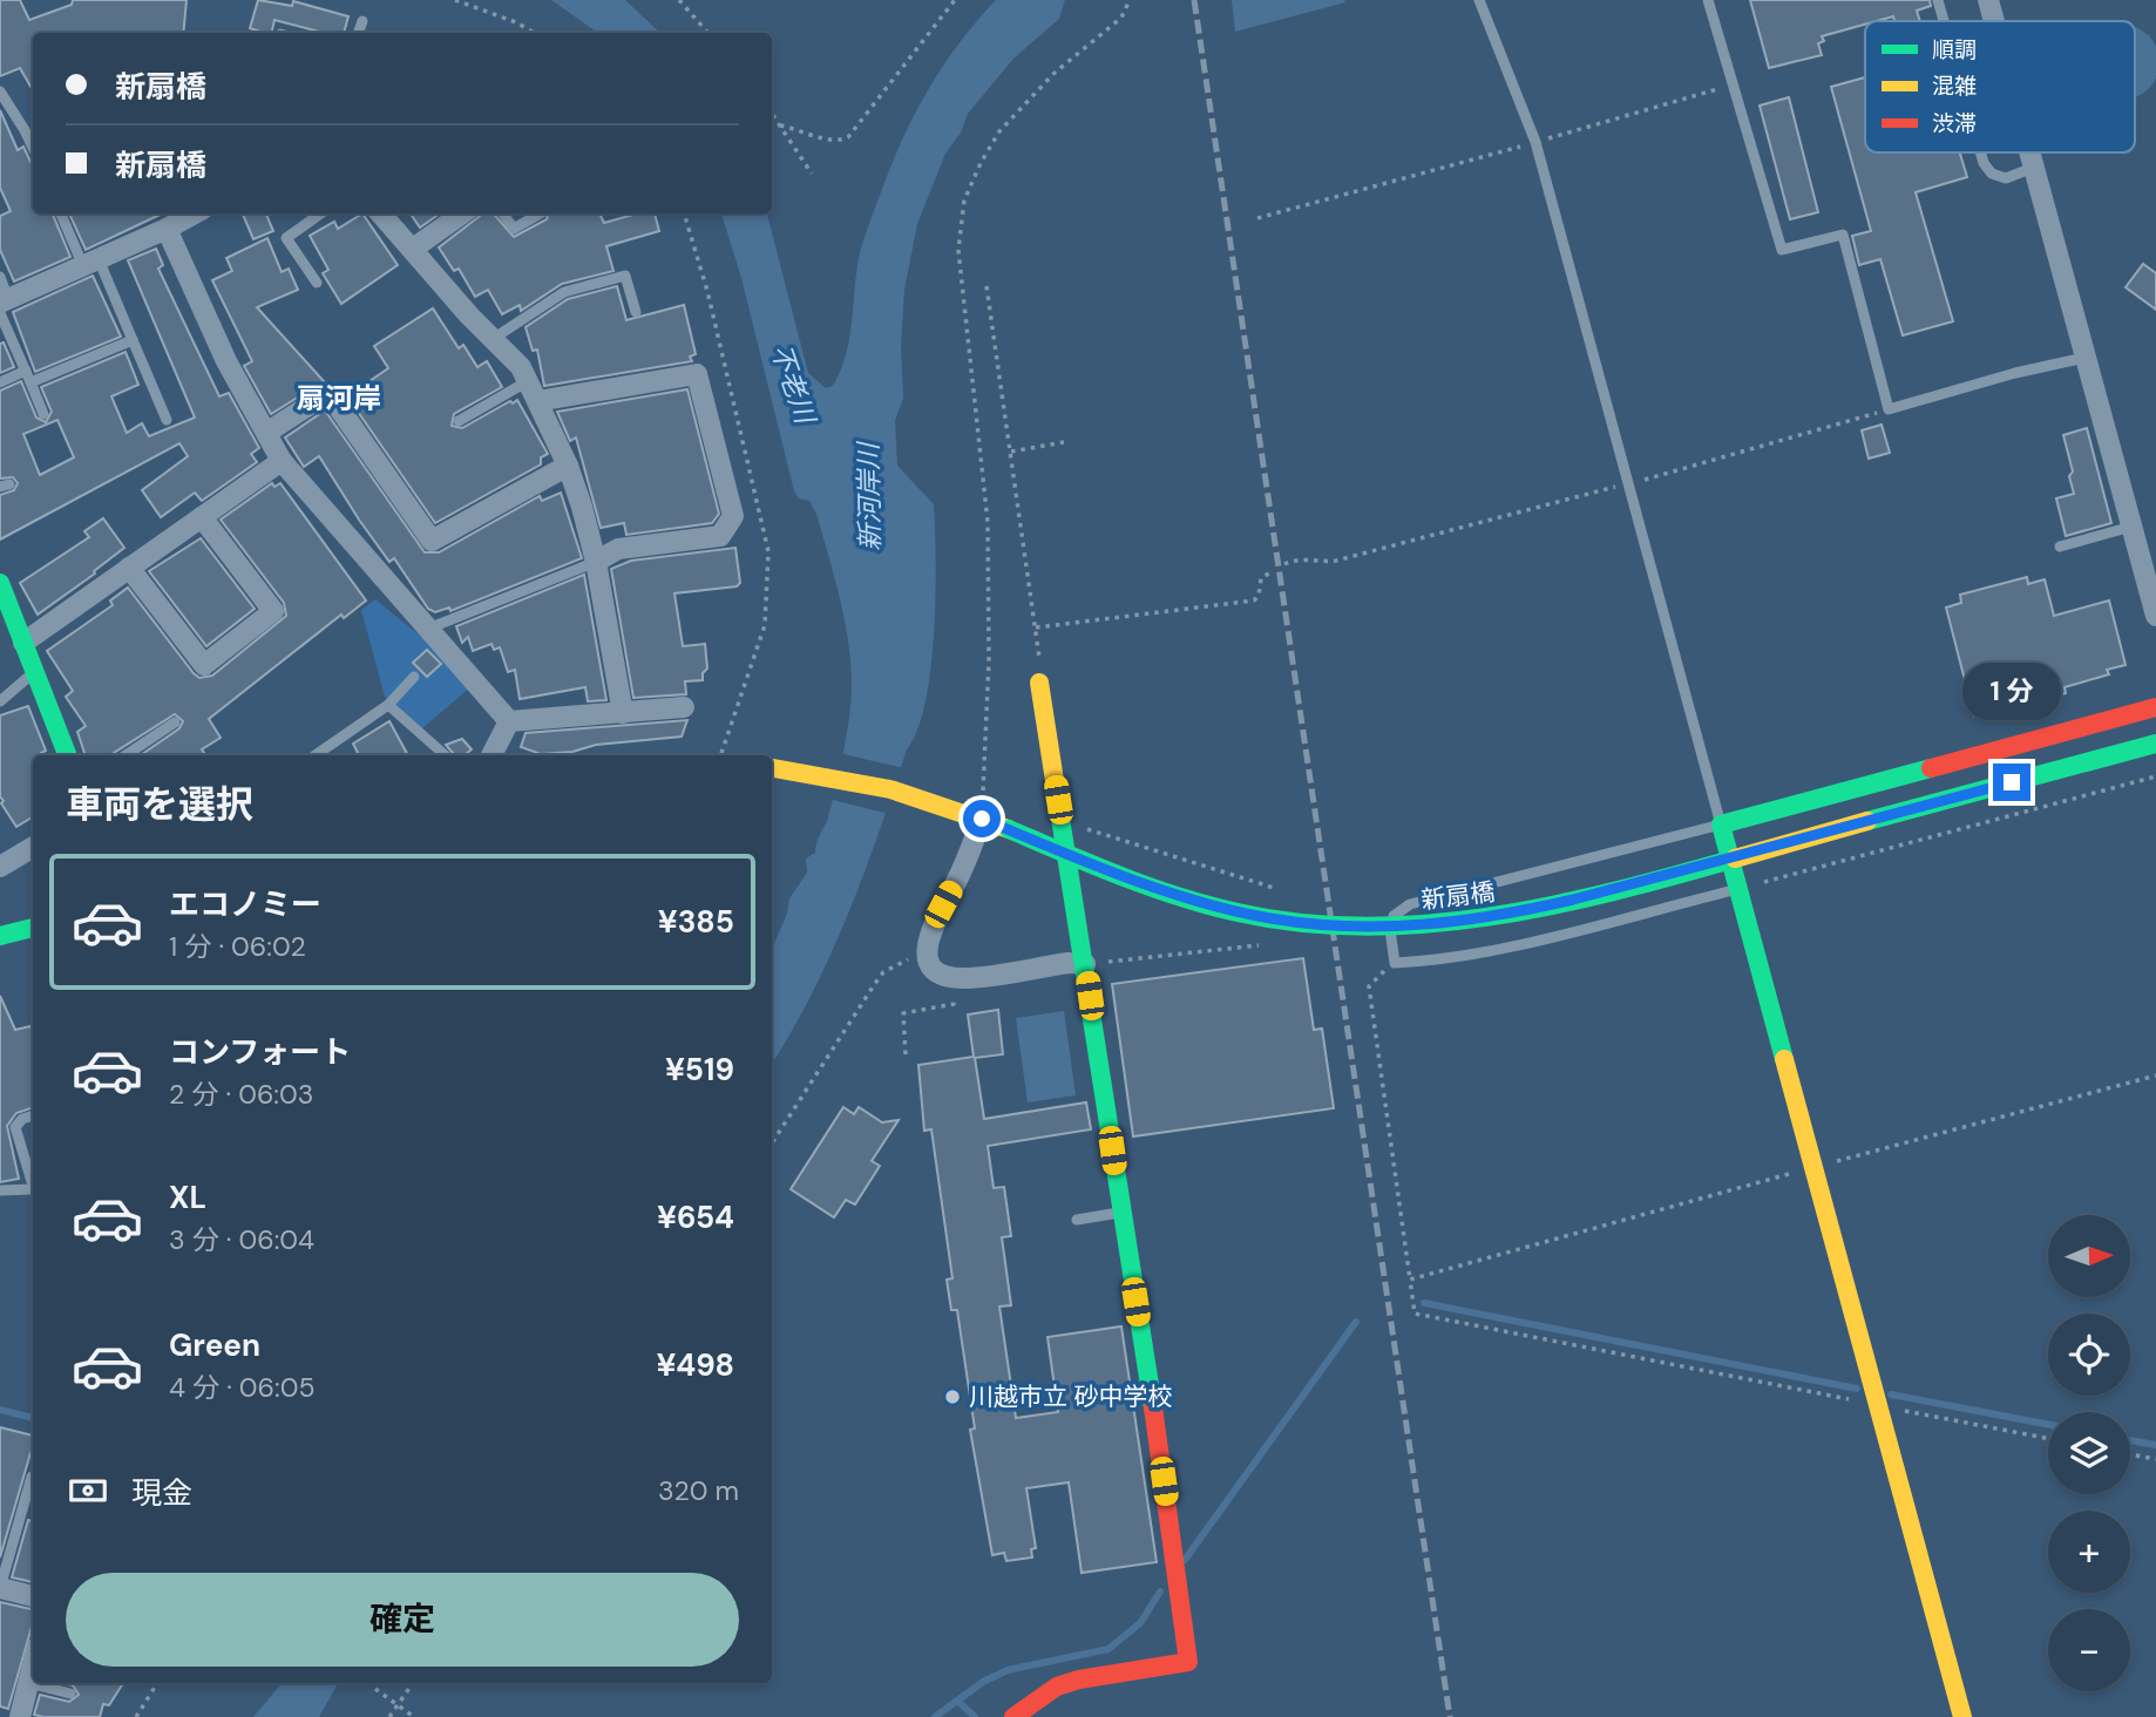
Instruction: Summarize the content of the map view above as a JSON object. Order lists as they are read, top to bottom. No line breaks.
{"streets":{"street":["新扇橋"]},"districts":["扇河岸"],"water":["不老川","新河岸川"],"places":["川越市立 砂中学校"],"legend":["順調","混雑","渋滞"],"north":"right","page":{"banner":["新扇橋","新扇橋"],"bubble":"1 分","heading":"車両を選択","list":[{"name":"エコノミー","note":"1 分 · 06:02","value":"¥385"},{"name":"コンフォート","note":"2 分 · 06:03","value":"¥519"},{"name":"XL","note":"3 分 · 06:04","value":"¥654"},{"name":"Green","note":"4 分 · 06:05","value":"¥498"}],"map_buttons":["+","−"],"pay":["現金","320 m"],"buttons":"確定"}}
